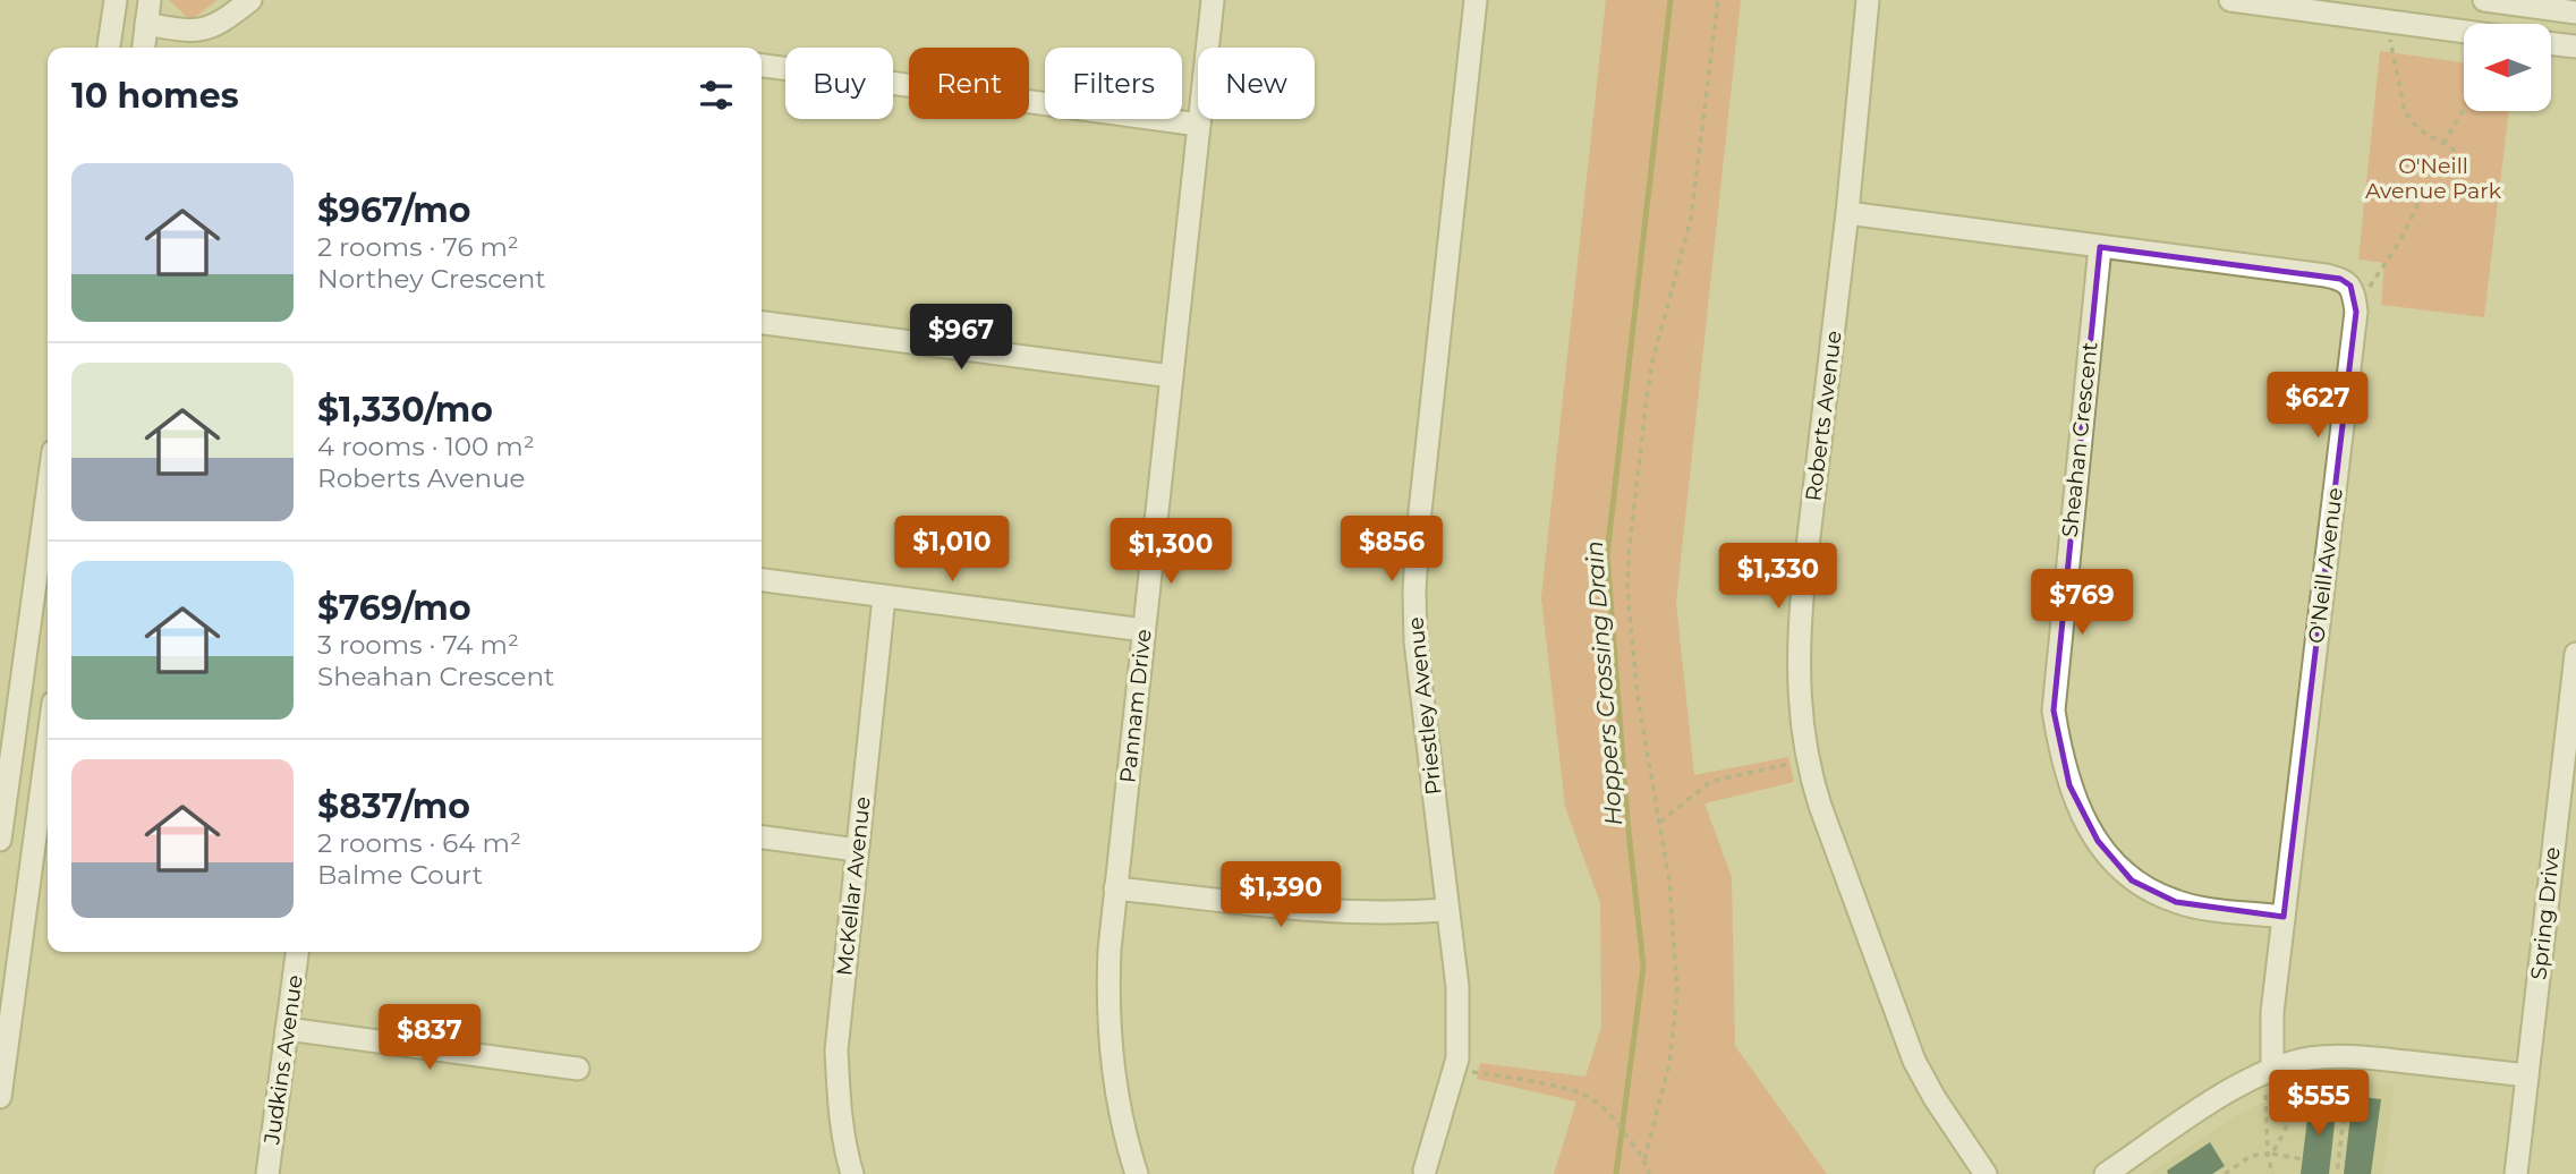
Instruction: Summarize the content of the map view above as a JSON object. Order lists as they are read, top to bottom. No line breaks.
{"streets":{"street":["Roberts Avenue","Sheahan Crescent","O'Neill Avenue","Pannam Drive","Priestley Avenue","McKellar Avenue","Spring Drive","Judkins Avenue"]},"crossings":[["Sheahan Crescent","O'Neill Avenue"]],"water":["Hoppers Crossing Drain"],"parks":["O'Neill Avenue Park"],"north":"left","page":{"chip":["Buy","Rent","Filters","New"],"heading":"10 homes","list":[{"name":"$967/mo","note":"2 rooms · 76 m² · Northey Crescent"},{"name":"$1,330/mo","note":"4 rooms · 100 m² · Roberts Avenue"},{"name":"$769/mo","note":"3 rooms · 74 m² · Sheahan Crescent"},{"name":"$837/mo","note":"2 rooms · 64 m² · Balme Court"}],"price":["$967","$627","$1,010","$856","$1,300","$1,330","$769","$1,390","$837","$555"]}}
